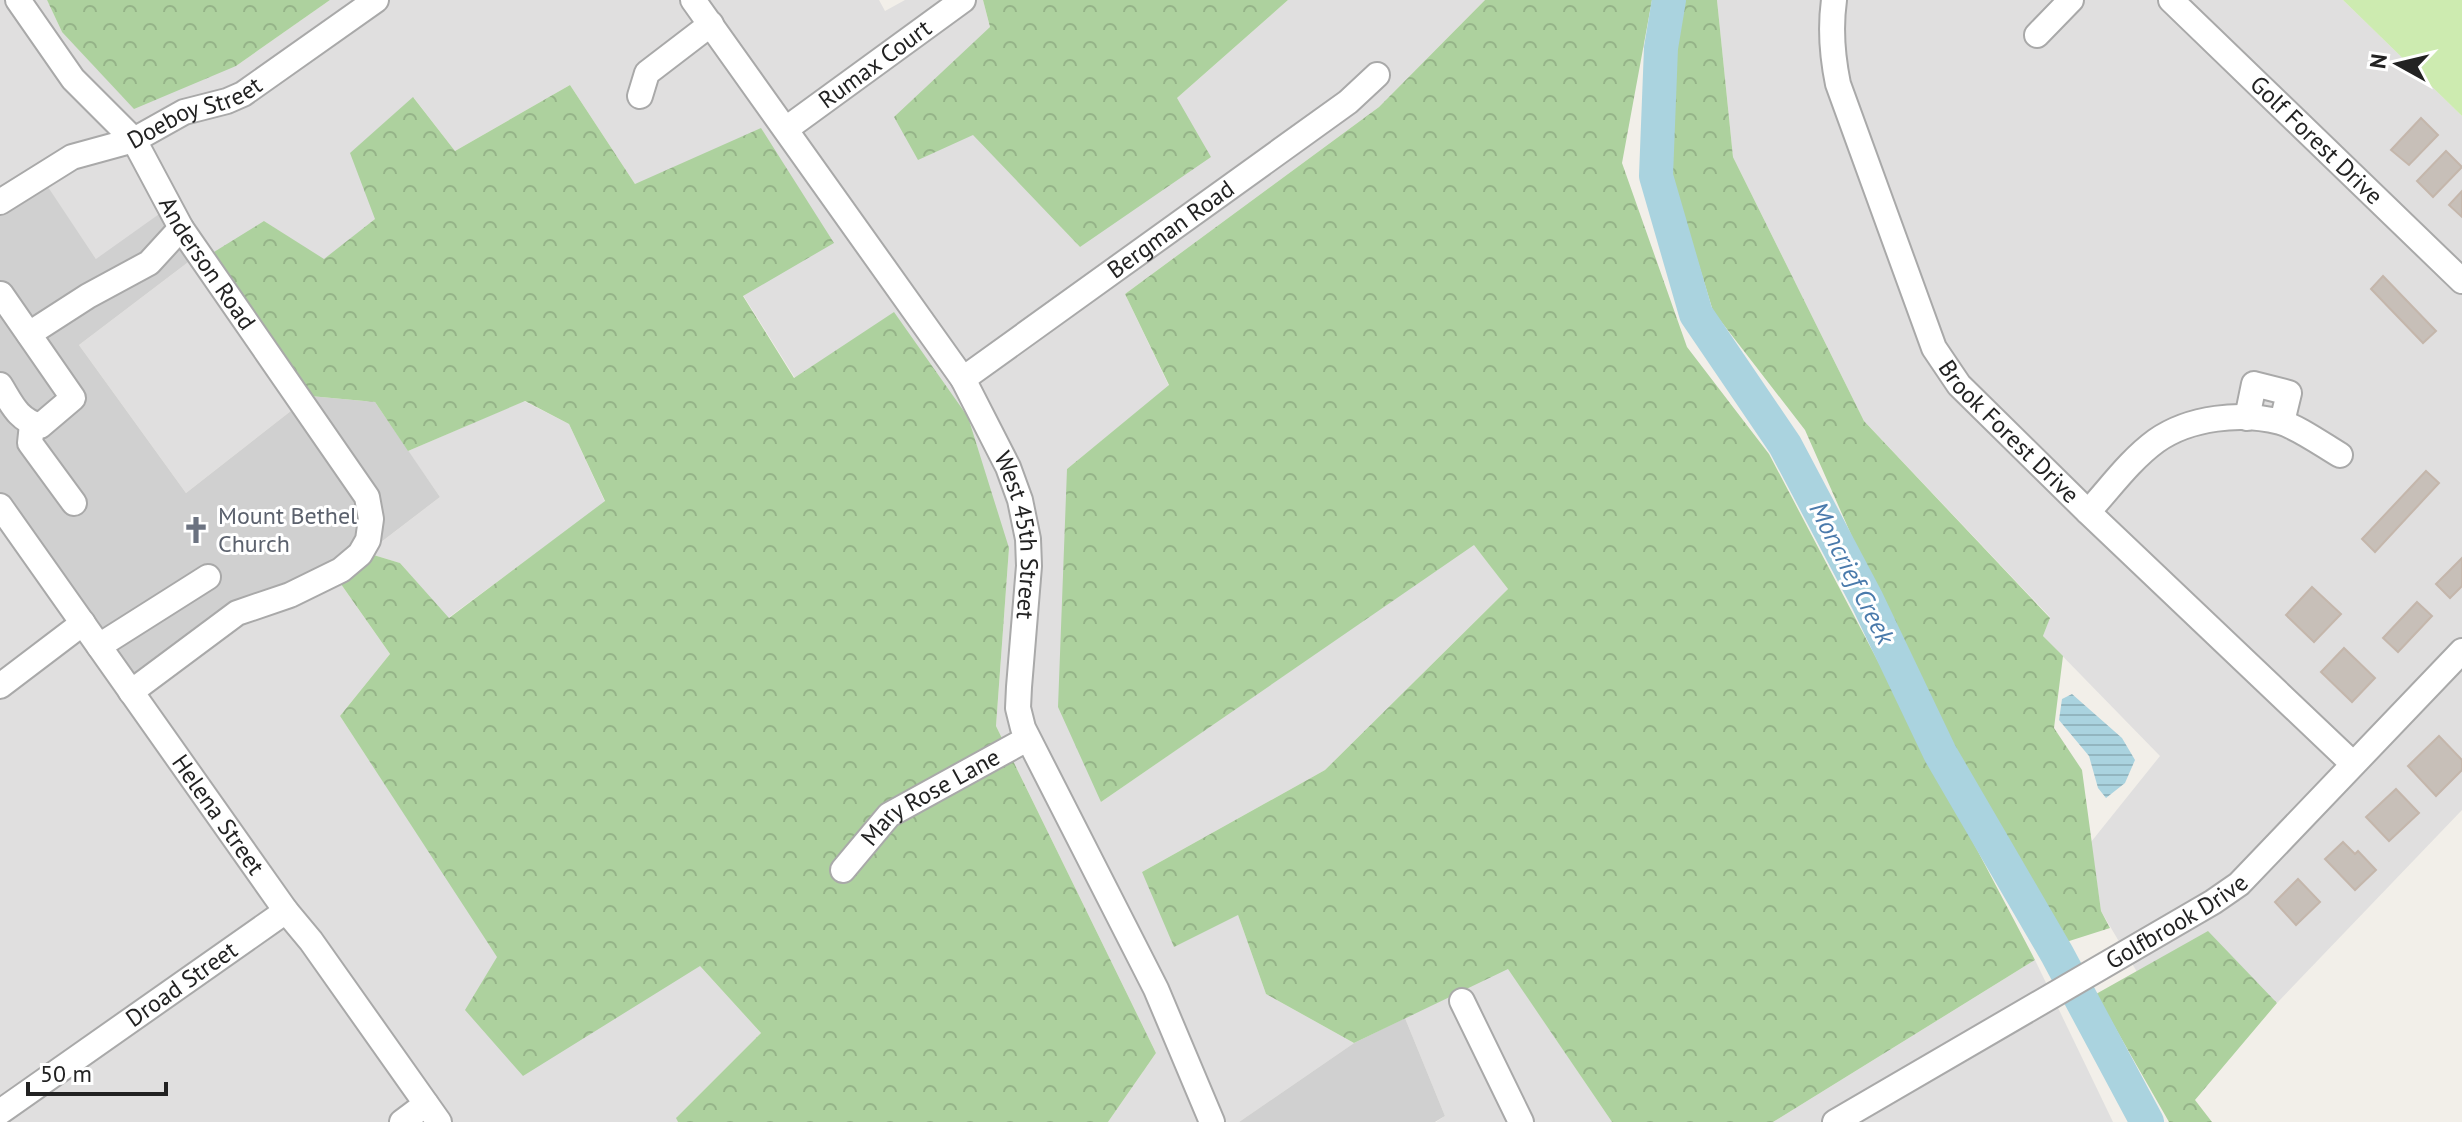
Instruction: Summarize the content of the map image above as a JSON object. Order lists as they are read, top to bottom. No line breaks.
{"streets":{"street":["Rumax Court","Doeboy Street","Golf Forest Drive","Bergman Road","Anderson Road","Brook Forest Drive","West 45th Street","Mary Rose Lane","Helena Street","Golfbrook Drive","Droad Street"]},"crossings":[["Rumax Court","West 45th Street"],["Doeboy Street","Anderson Road"],["Bergman Road","West 45th Street"],["Anderson Road","Helena Street"],["Brook Forest Drive","Golfbrook Drive"],["West 45th Street","Mary Rose Lane"],["Helena Street","Droad Street"]],"water":["Moncrief Creek"],"places":{"church":["Mount Bethel Church"]},"scale_bar":"50 m","north":"left"}
